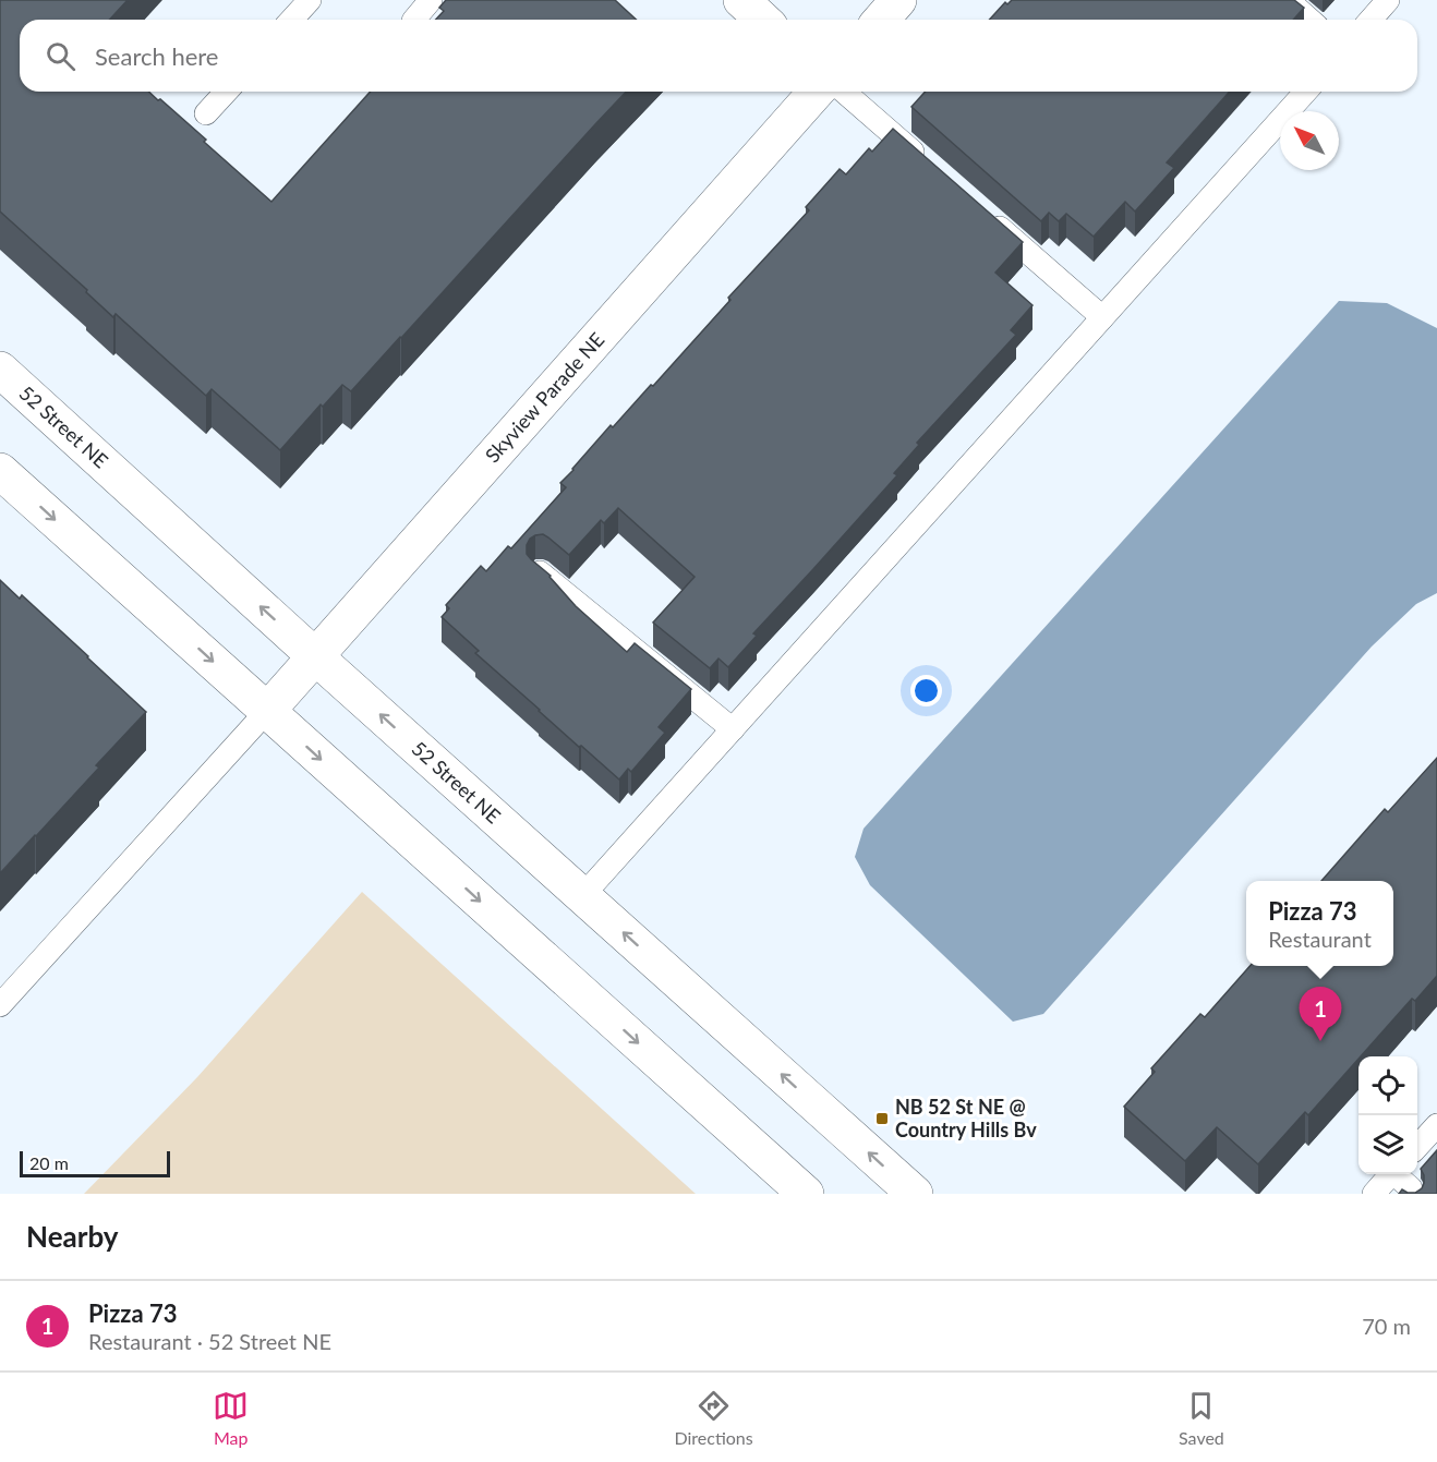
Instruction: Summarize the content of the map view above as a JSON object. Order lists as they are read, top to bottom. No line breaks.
{"streets":{"street":["Skyview Parade NE","52 Street NE"]},"crossings":[["Skyview Parade NE","52 Street NE"]],"places":{"transit":["NB 52 St NE @ Country Hills Bv"]},"scale_bar":"20 m","north":"top left","page":{"search":"Search here","popup":["Pizza 73","Restaurant"],"pins":"1","scale":"20 m","heading":"Nearby","list":[{"mark":"1","name":"Pizza 73","note":"Restaurant · 52 Street NE","value":"70 m"}],"nav":["Map","Directions","Saved"]}}
